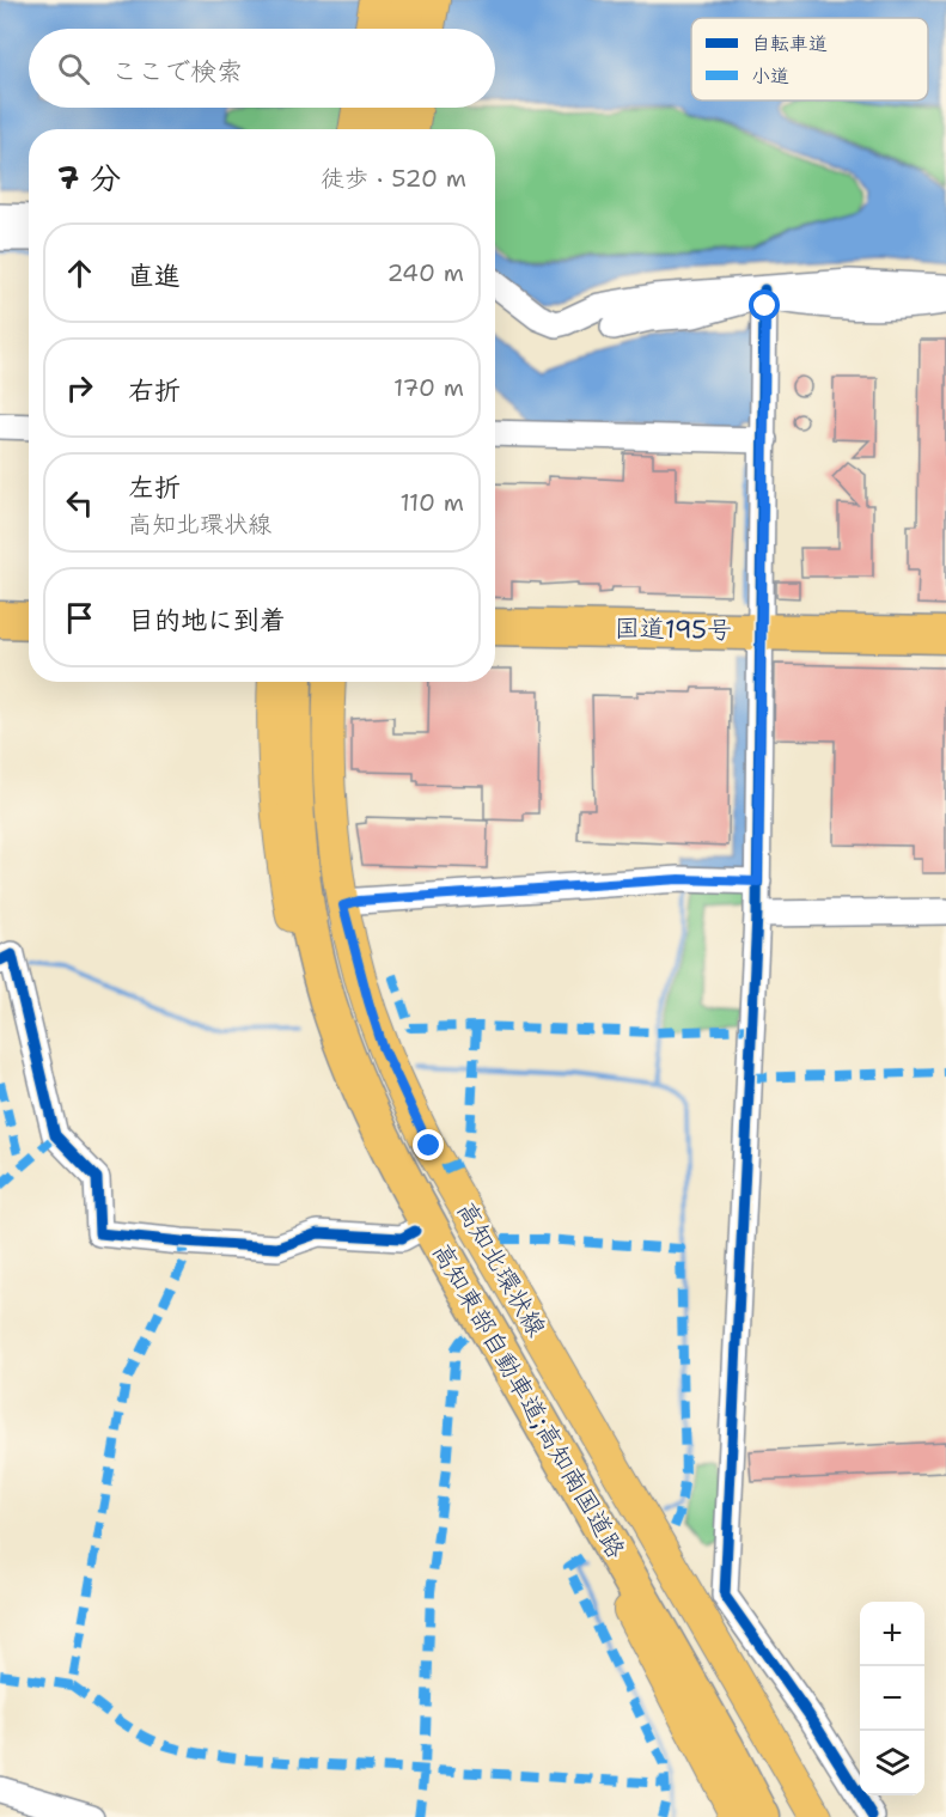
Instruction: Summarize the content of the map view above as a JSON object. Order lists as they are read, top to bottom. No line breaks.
{"streets":{"highway":["国道195号","高知東部自動車道;高知南国道路"],"main road":["高知北環状線"]},"legend":["自転車道","小道"],"page":{"search":"ここで検索","heading":["7 分","徒歩 · 520 m"],"list":[["直進","240 m"],["右折","170 m"],["左折","高知北環状線","110 m"],"目的地に到着"],"map_buttons":["+","−"]}}
